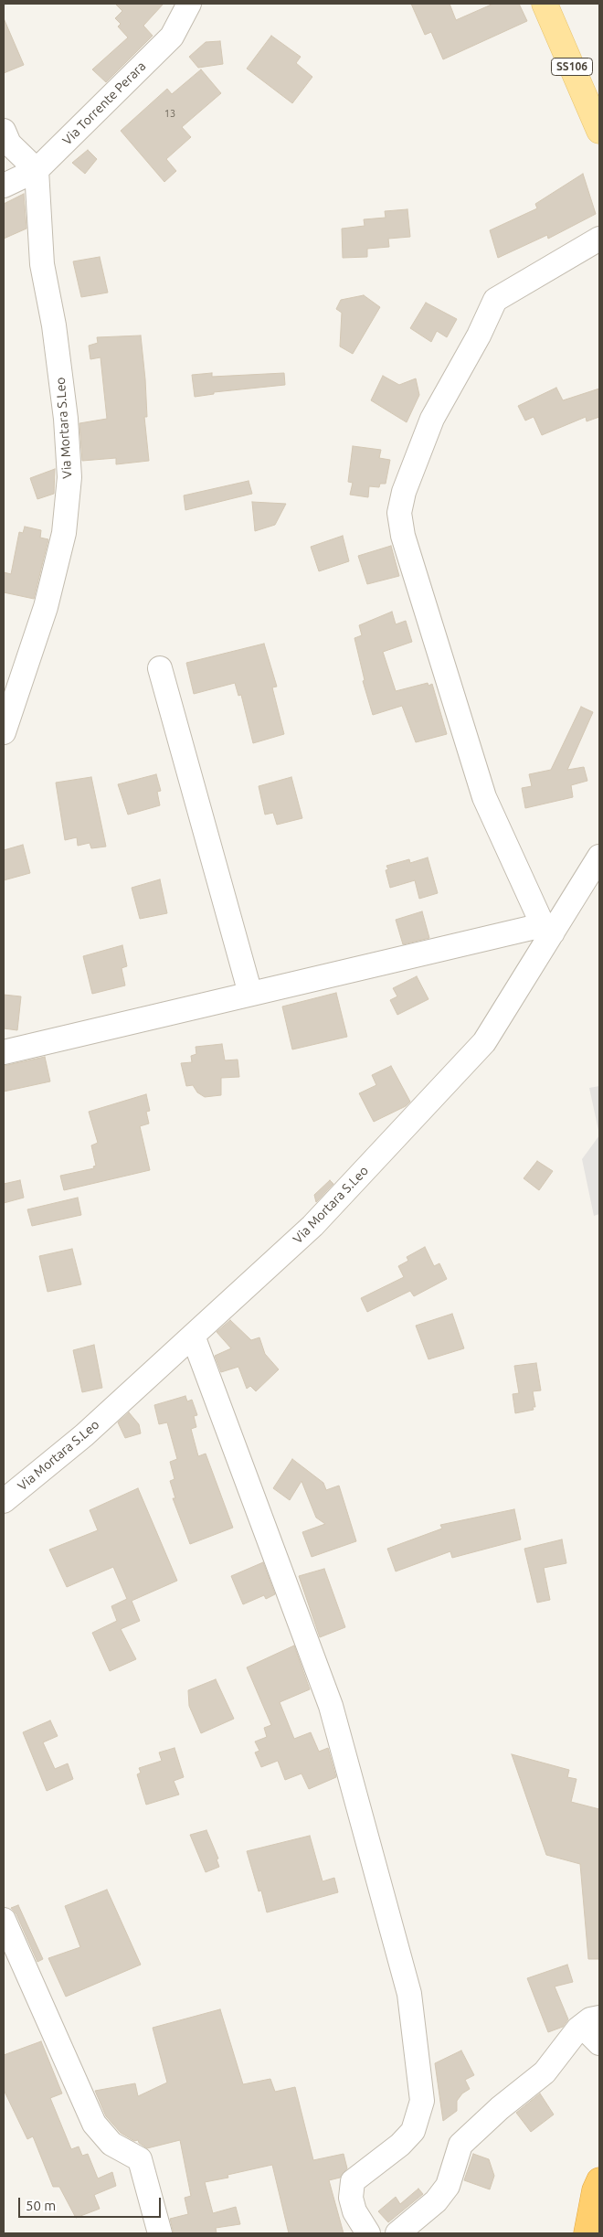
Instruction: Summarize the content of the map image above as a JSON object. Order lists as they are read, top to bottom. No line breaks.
{"streets":{"main road":["SS106"],"street":["Via Torrente Perara","Via Mortara S.Leo"]},"crossings":[["Via Torrente Perara","Via Mortara S.Leo"]],"house_numbers":["13"],"scale_bar":"50 m"}
